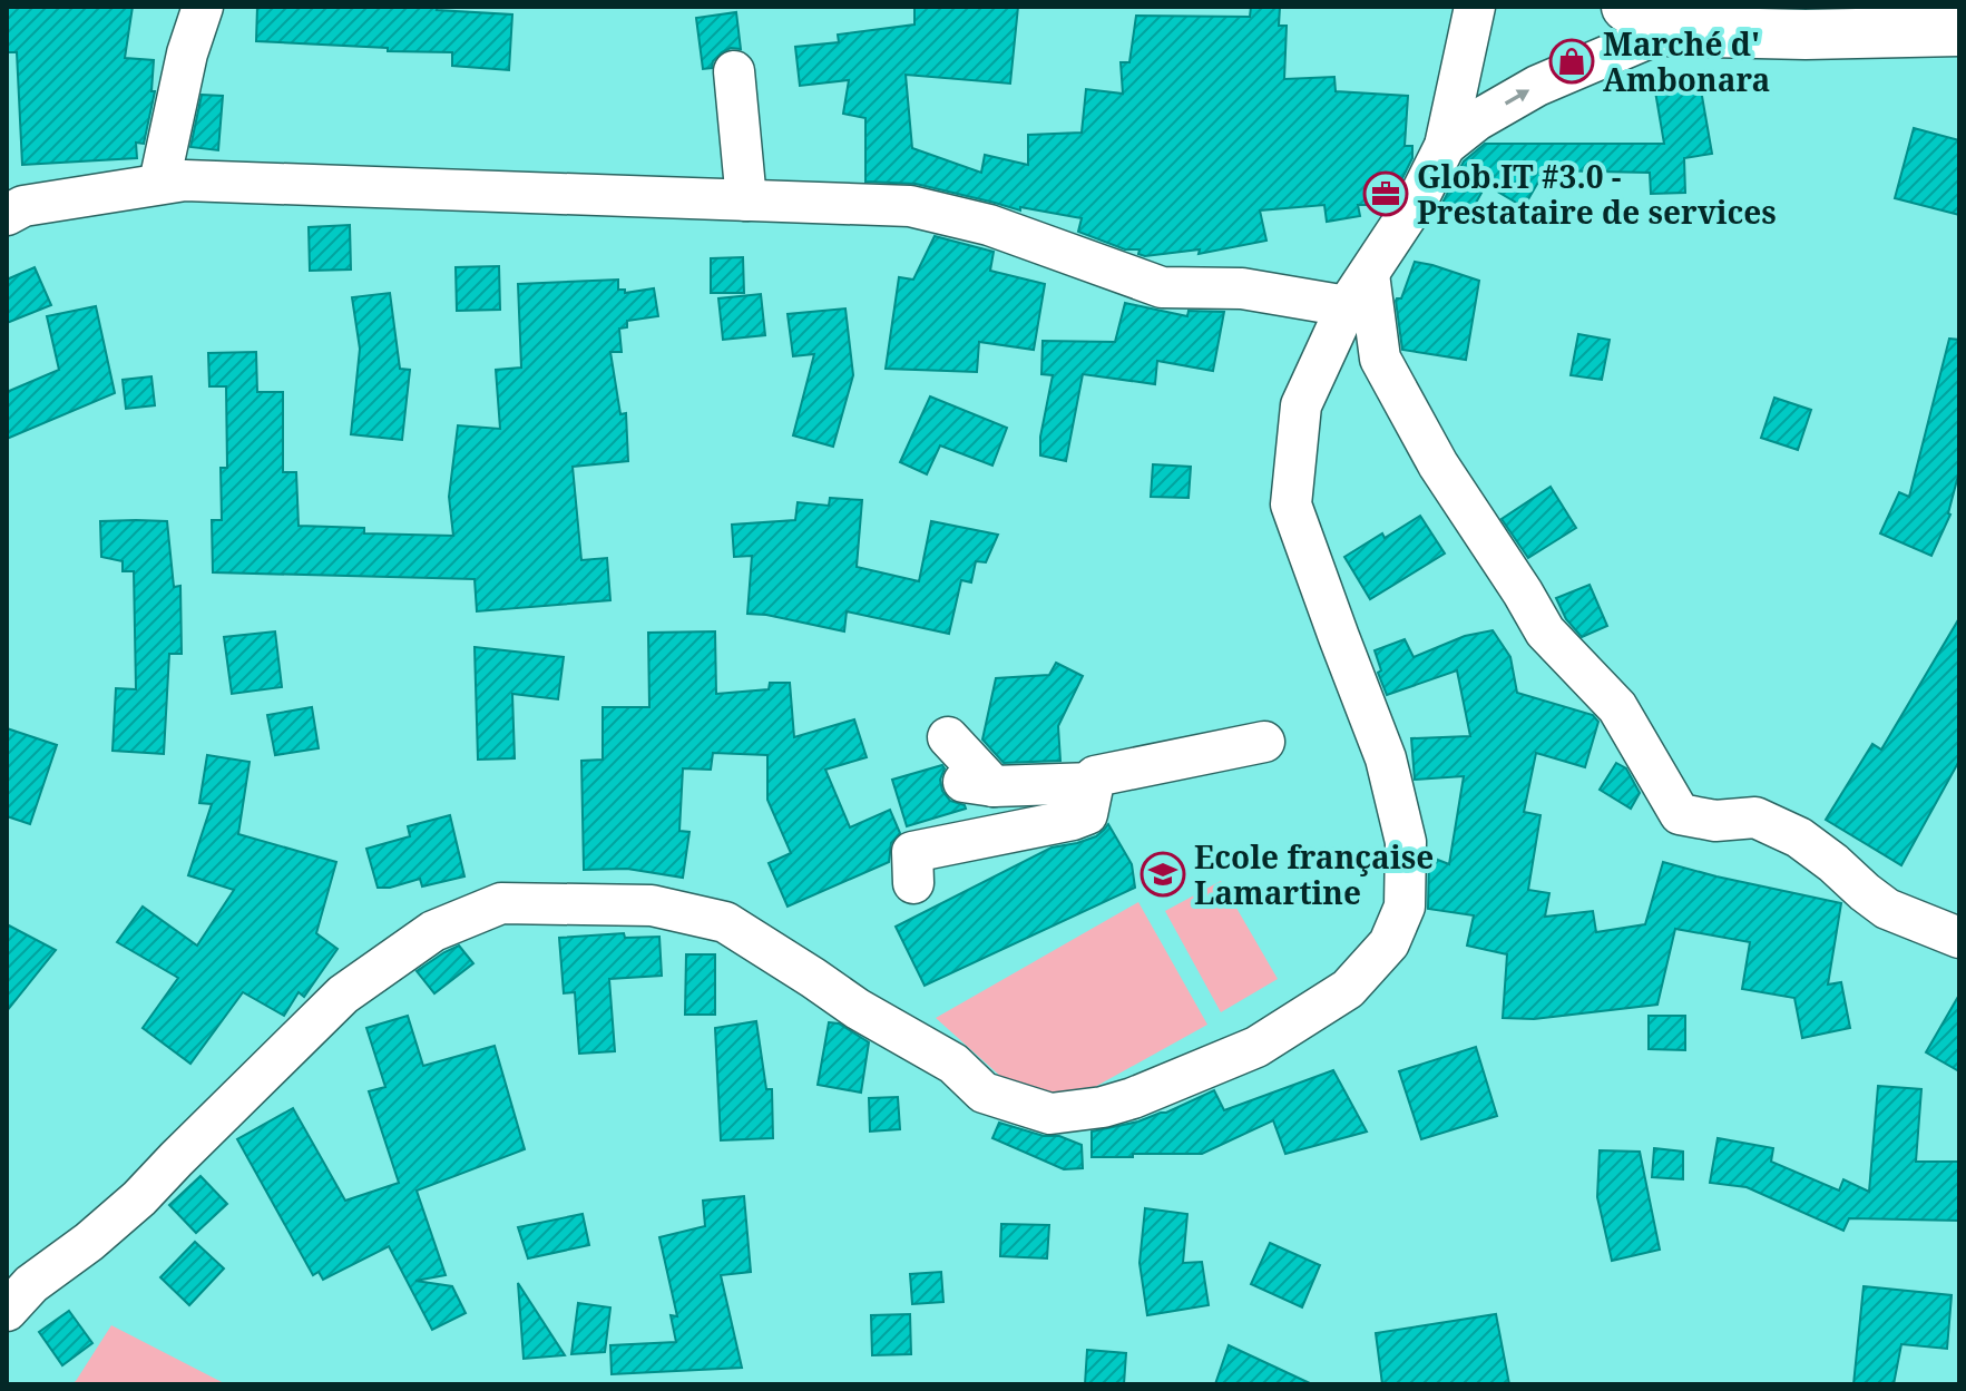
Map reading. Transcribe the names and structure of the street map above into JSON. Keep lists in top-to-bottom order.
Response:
{
  "places": {
    "shop": ["Marché d' Ambonara"],
    "office": ["Glob.IT #3.0 - Prestataire de services"],
    "school or university": ["Ecole française Lamartine"]
  }
}
